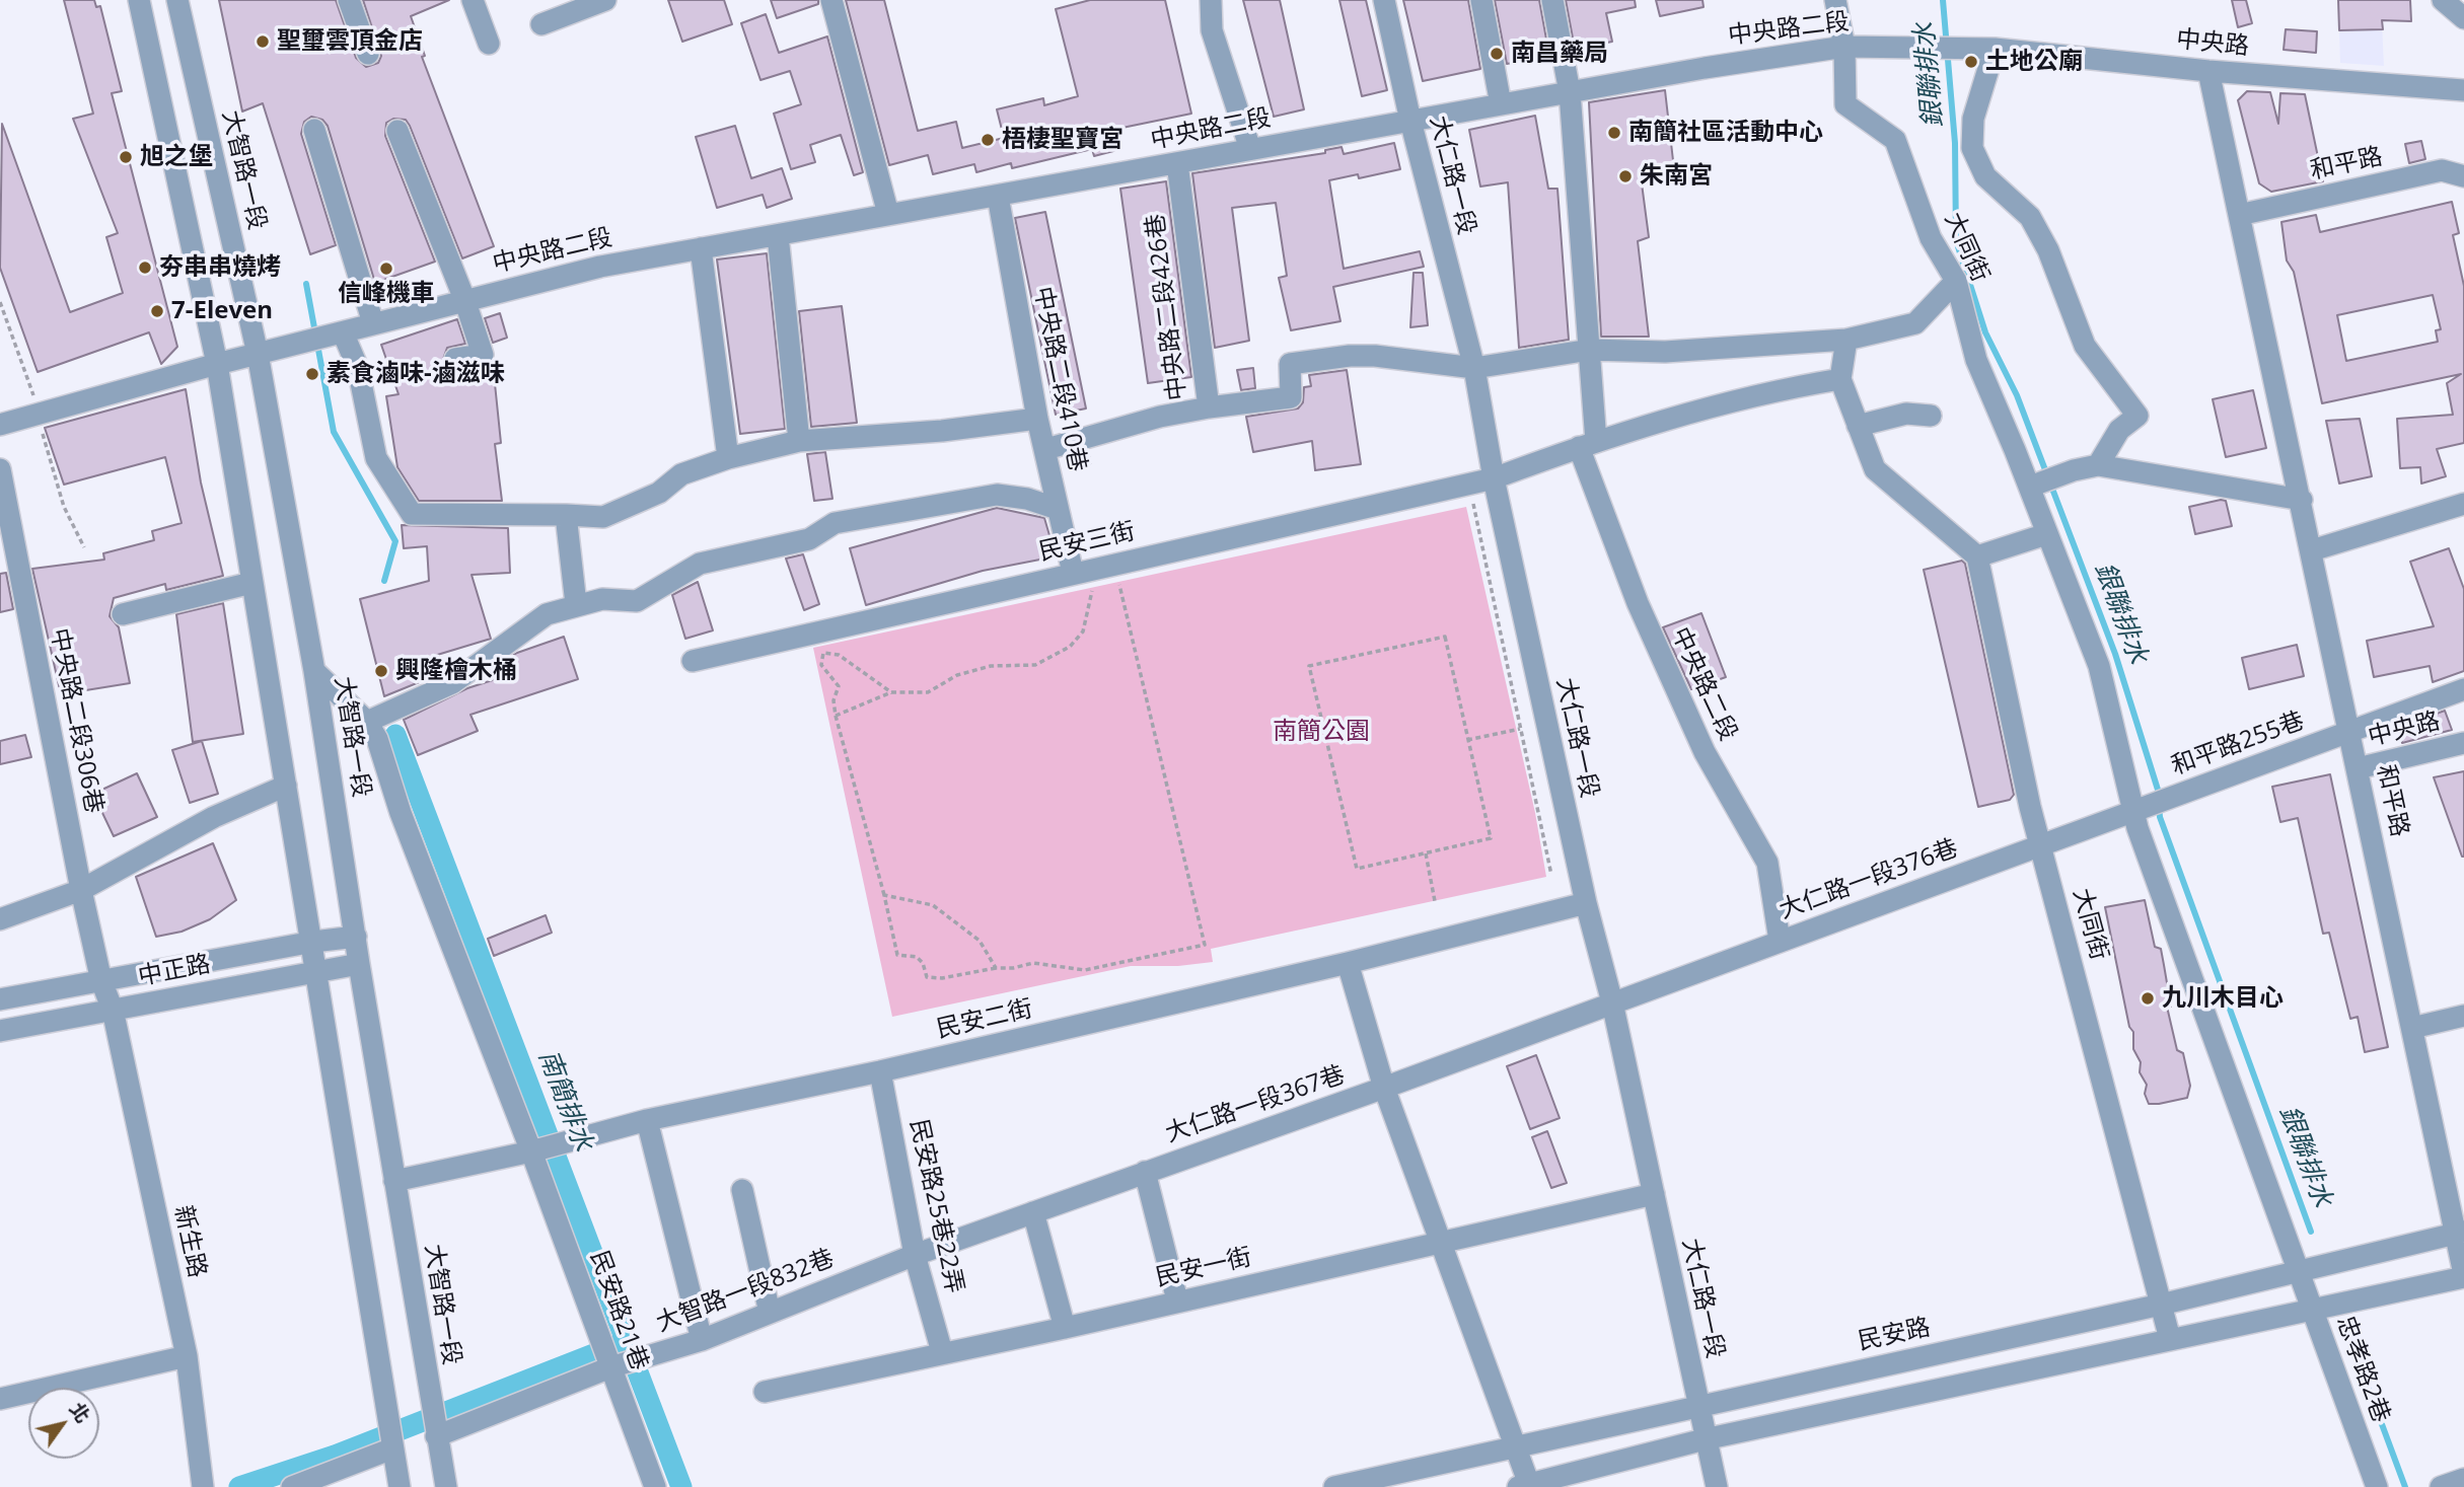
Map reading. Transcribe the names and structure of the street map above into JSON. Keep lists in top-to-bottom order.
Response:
{
  "streets": {
    "street": [
      "中央路二段",
      "中央路",
      "和平路",
      "大智路一段",
      "大仁路一段",
      "大同街",
      "中央路二段426巷",
      "中央路二段410巷",
      "民安三街",
      "中央路二段306巷",
      "和平路255巷",
      "大仁路一段376巷",
      "中正路",
      "民安二街",
      "大仁路一段367巷",
      "民安路25巷22弄",
      "新生路",
      "民安一街",
      "大智路一段832巷",
      "民安路21巷",
      "民安路",
      "忠孝路2巷"
    ]
  },
  "crossings": [
    ["中央路二段", "中央路"],
    ["中央路二段", "大智路一段"],
    ["中央路二段", "大仁路一段"],
    ["中央路二段", "大同街"],
    ["中央路二段", "中央路二段426巷"],
    ["中央路二段", "中央路二段410巷"],
    ["中央路二段", "大仁路一段376巷"],
    ["中央路", "和平路"],
    ["和平路", "和平路255巷"],
    ["和平路", "民安路"],
    ["大智路一段", "中正路"],
    ["大智路一段", "民安二街"],
    ["大智路一段", "大智路一段832巷"],
    ["大仁路一段", "民安三街"],
    ["大仁路一段", "大仁路一段376巷"],
    ["大仁路一段", "民安二街"],
    ["大仁路一段", "大仁路一段367巷"],
    ["大仁路一段", "民安一街"],
    ["大仁路一段", "民安路"],
    ["大同街", "和平路255巷"],
    ["大同街", "大仁路一段376巷"],
    ["大同街", "民安路"],
    ["中央路二段426巷", "中央路二段410巷"],
    ["中央路二段410巷", "民安三街"],
    ["中央路二段306巷", "中正路"],
    ["中央路二段306巷", "新生路"],
    ["和平路255巷", "大仁路一段376巷"],
    ["大仁路一段376巷", "大仁路一段367巷"],
    ["中正路", "新生路"],
    ["民安二街", "民安路25巷22弄"],
    ["民安二街", "民安路21巷"],
    ["大仁路一段367巷", "民安路25巷22弄"],
    ["大仁路一段367巷", "大智路一段832巷"],
    ["民安路25巷22弄", "民安一街"],
    ["民安路25巷22弄", "大智路一段832巷"],
    ["大智路一段832巷", "民安路21巷"],
    ["民安路", "忠孝路2巷"]
  ],
  "water": ["銀聯排水", "南簡排水"],
  "parks": ["南簡公園"],
  "places": [
    "聖璽雲頂金店",
    "南昌藥局",
    "土地公廟",
    "南簡社區活動中心",
    "梧棲聖寶宮",
    "旭之堡",
    "朱南宮",
    "夯串串燒烤",
    "信峰機車",
    "7-Eleven",
    "素食滷味-滷滋味",
    "興隆檜木桶",
    "九川木目心"
  ],
  "north": "top right"
}
